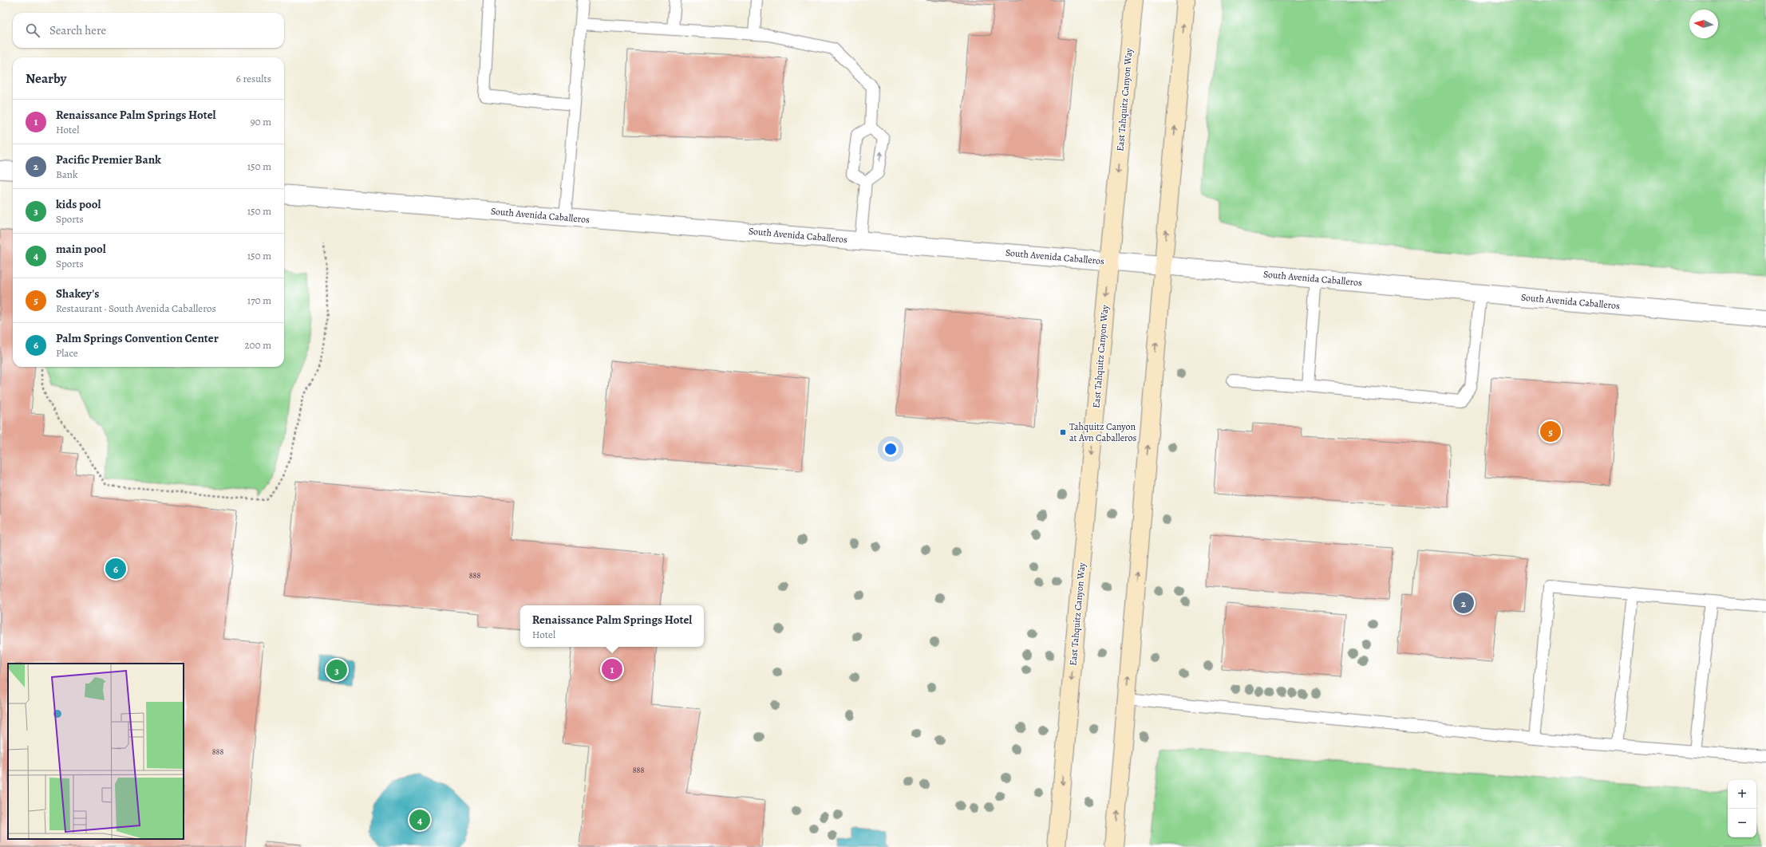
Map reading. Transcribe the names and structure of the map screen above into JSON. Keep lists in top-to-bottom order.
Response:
{
  "streets": {
    "main road": ["East Tahquitz Canyon Way"],
    "street": ["South Avenida Caballeros"]
  },
  "crossings": [
    ["East Tahquitz Canyon Way", "South Avenida Caballeros"]
  ],
  "places": {
    "transit": ["Tahquitz Canyon at Avn Caballeros"]
  },
  "house_numbers": ["888", "888", "888"],
  "north": "left",
  "page": {
    "search": "Search here",
    "heading": ["Nearby", "6 results"],
    "list": [
      {
        "mark": "1",
        "name": "Renaissance Palm Springs Hotel",
        "note": "Hotel",
        "value": "90 m"
      },
      {
        "mark": "2",
        "name": "Pacific Premier Bank",
        "note": "Bank",
        "value": "150 m"
      },
      {
        "mark": "3",
        "name": "kids pool",
        "note": "Sports",
        "value": "150 m"
      },
      {
        "mark": "4",
        "name": "main pool",
        "note": "Sports",
        "value": "150 m"
      },
      {
        "mark": "5",
        "name": "Shakey's",
        "note": "Restaurant · South Avenida Caballeros",
        "value": "170 m"
      },
      {
        "mark": "6",
        "name": "Palm Springs Convention Center",
        "note": "Place",
        "value": "200 m"
      }
    ],
    "pins": [
      "5",
      "6",
      "2",
      "1",
      "3",
      "4"
    ],
    "popup": ["Renaissance Palm Springs Hotel", "Hotel"],
    "map_buttons": ["+", "−"]
  }
}
